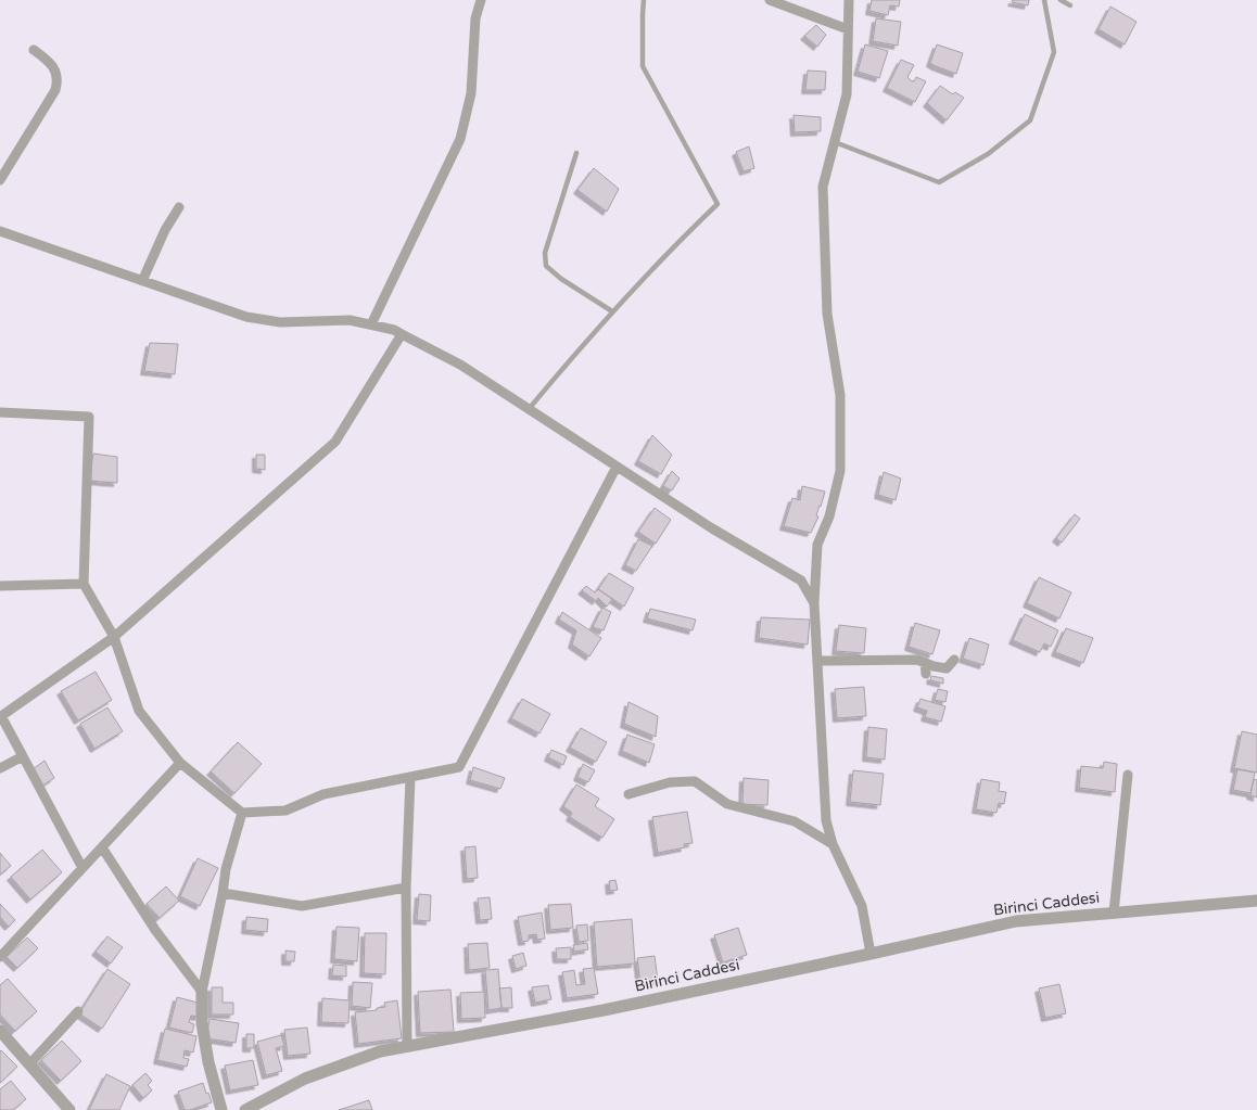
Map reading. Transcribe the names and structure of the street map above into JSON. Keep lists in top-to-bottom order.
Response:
{
  "streets": {
    "street": ["Birinci Caddesi"]
  }
}
